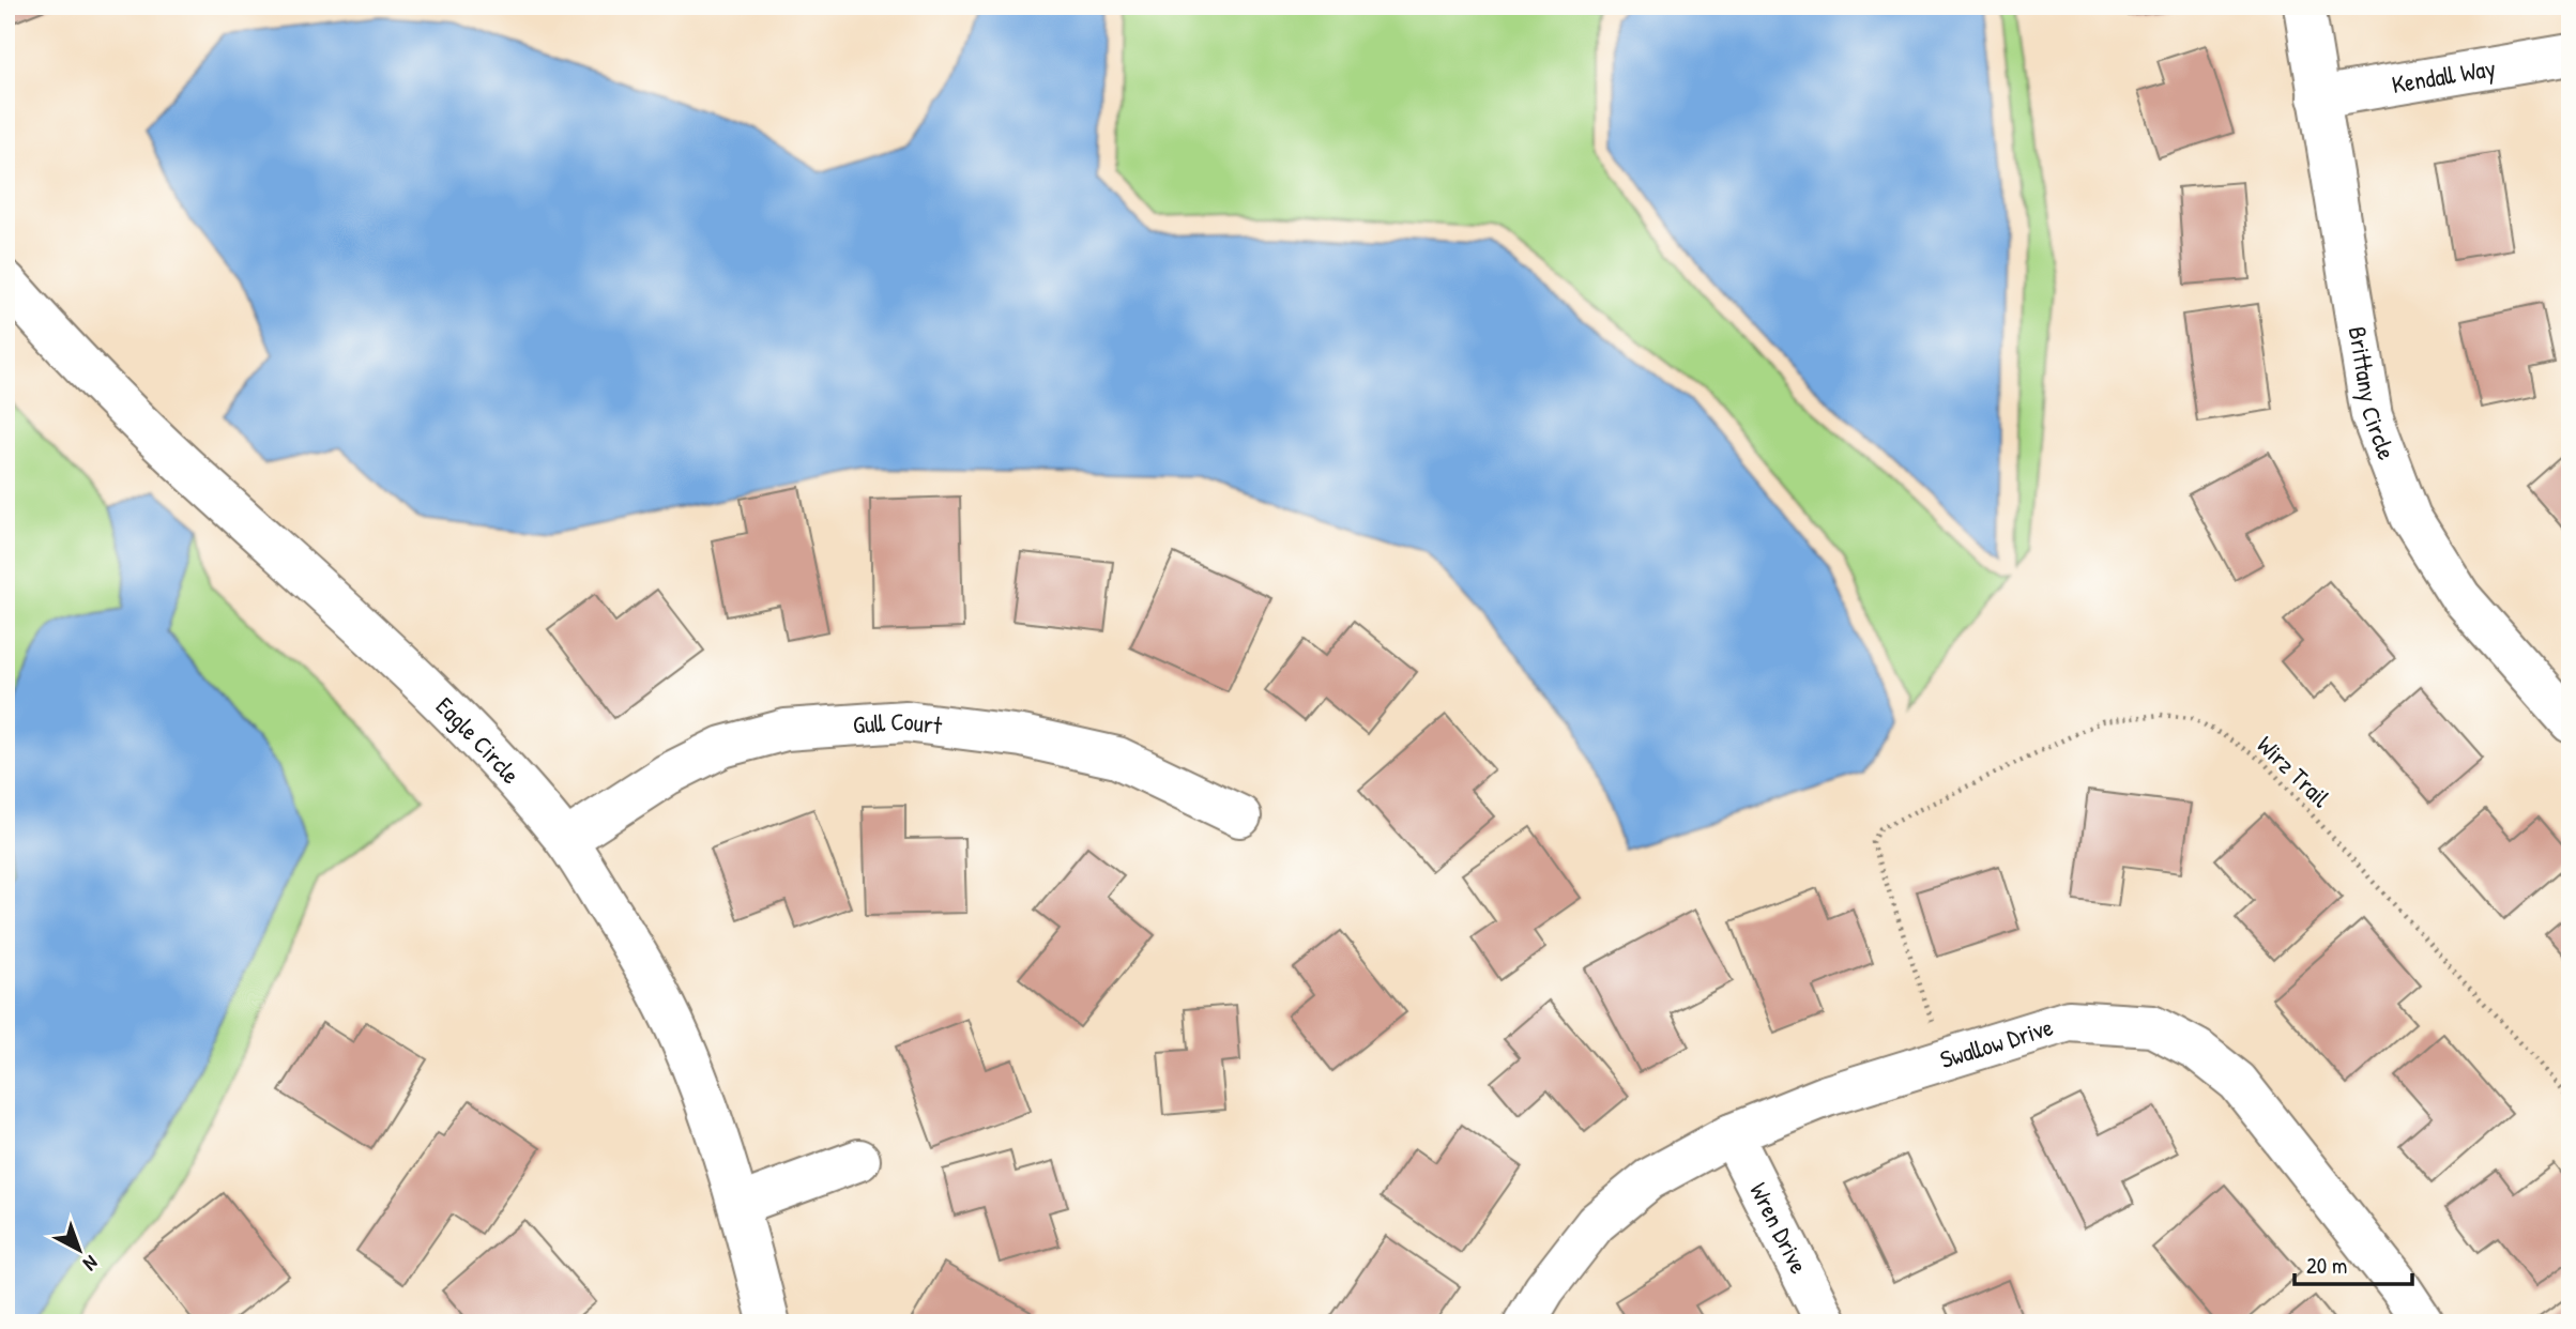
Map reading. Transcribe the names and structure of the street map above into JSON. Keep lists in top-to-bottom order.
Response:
{
  "streets": {
    "street": [
      "Kendall Way",
      "Brittany Circle",
      "Gull Court",
      "Eagle Circle",
      "Swallow Drive",
      "Wren Drive"
    ],
    "path": ["Wirz Trail"]
  },
  "crossings": [
    ["Kendall Way", "Brittany Circle"],
    ["Gull Court", "Eagle Circle"],
    ["Swallow Drive", "Wren Drive"]
  ],
  "scale_bar": "20 m",
  "north": "bottom right"
}
